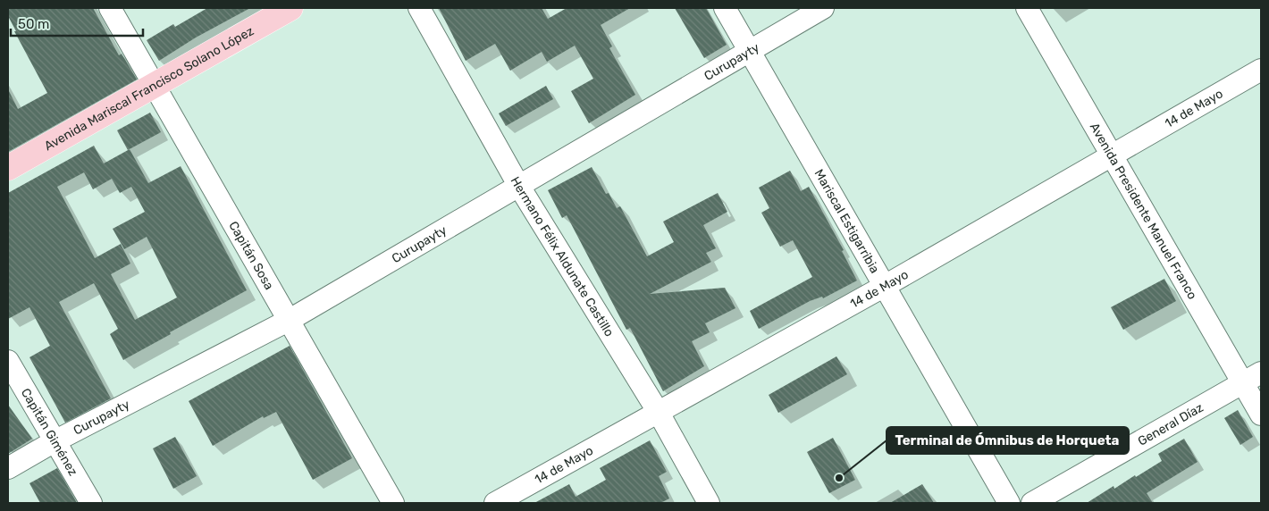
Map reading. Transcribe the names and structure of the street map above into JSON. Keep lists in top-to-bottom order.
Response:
{
  "streets": {
    "main road": ["Avenida Mariscal Francisco Solano López"],
    "street": [
      "Curupayty",
      "14 de Mayo",
      "Avenida Presidente Manuel Franco",
      "Mariscal Estigarribia",
      "Capitán Sosa",
      "Hermano Félix Aldunate Castillo",
      "General Díaz",
      "Capitán Giménez"
    ]
  },
  "crossings": [
    ["Curupayty", "Mariscal Estigarribia"],
    ["Curupayty", "Capitán Sosa"],
    ["Curupayty", "Hermano Félix Aldunate Castillo"],
    ["Curupayty", "Capitán Giménez"],
    ["Avenida Mariscal Francisco Solano López", "Capitán Sosa"],
    ["14 de Mayo", "Avenida Presidente Manuel Franco"],
    ["14 de Mayo", "Mariscal Estigarribia"],
    ["14 de Mayo", "Hermano Félix Aldunate Castillo"],
    ["Avenida Presidente Manuel Franco", "General Díaz"]
  ],
  "places": ["Terminal de Ómnibus de Horqueta"],
  "scale_bar": "50 m"
}
